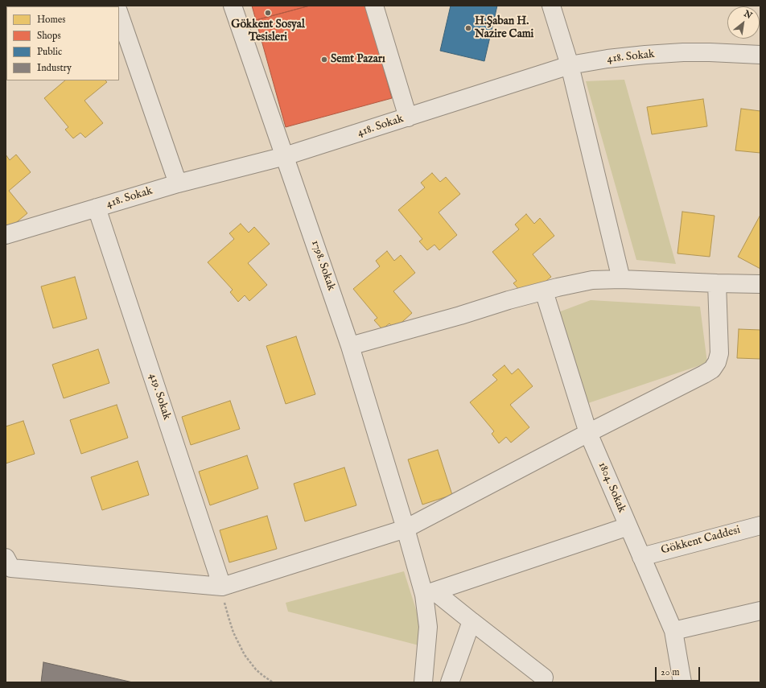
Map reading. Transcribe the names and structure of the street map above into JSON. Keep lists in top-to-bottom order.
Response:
{
  "streets": {
    "street": [
      "418. Sokak",
      "1798. Sokak",
      "419. Sokak",
      "1804. Sokak",
      "Gökkent Caddesi"
    ]
  },
  "crossings": [
    ["418. Sokak", "1798. Sokak"],
    ["418. Sokak", "419. Sokak"],
    ["1804. Sokak", "Gökkent Caddesi"]
  ],
  "places": ["Gökkent Sosyal Tesisleri", "H.Şaban H. Nazire Cami", "Semt Pazarı"],
  "legend": [
    "Homes",
    "Shops",
    "Public",
    "Industry"
  ],
  "scale_bar": "20 m",
  "north": "top right"
}
